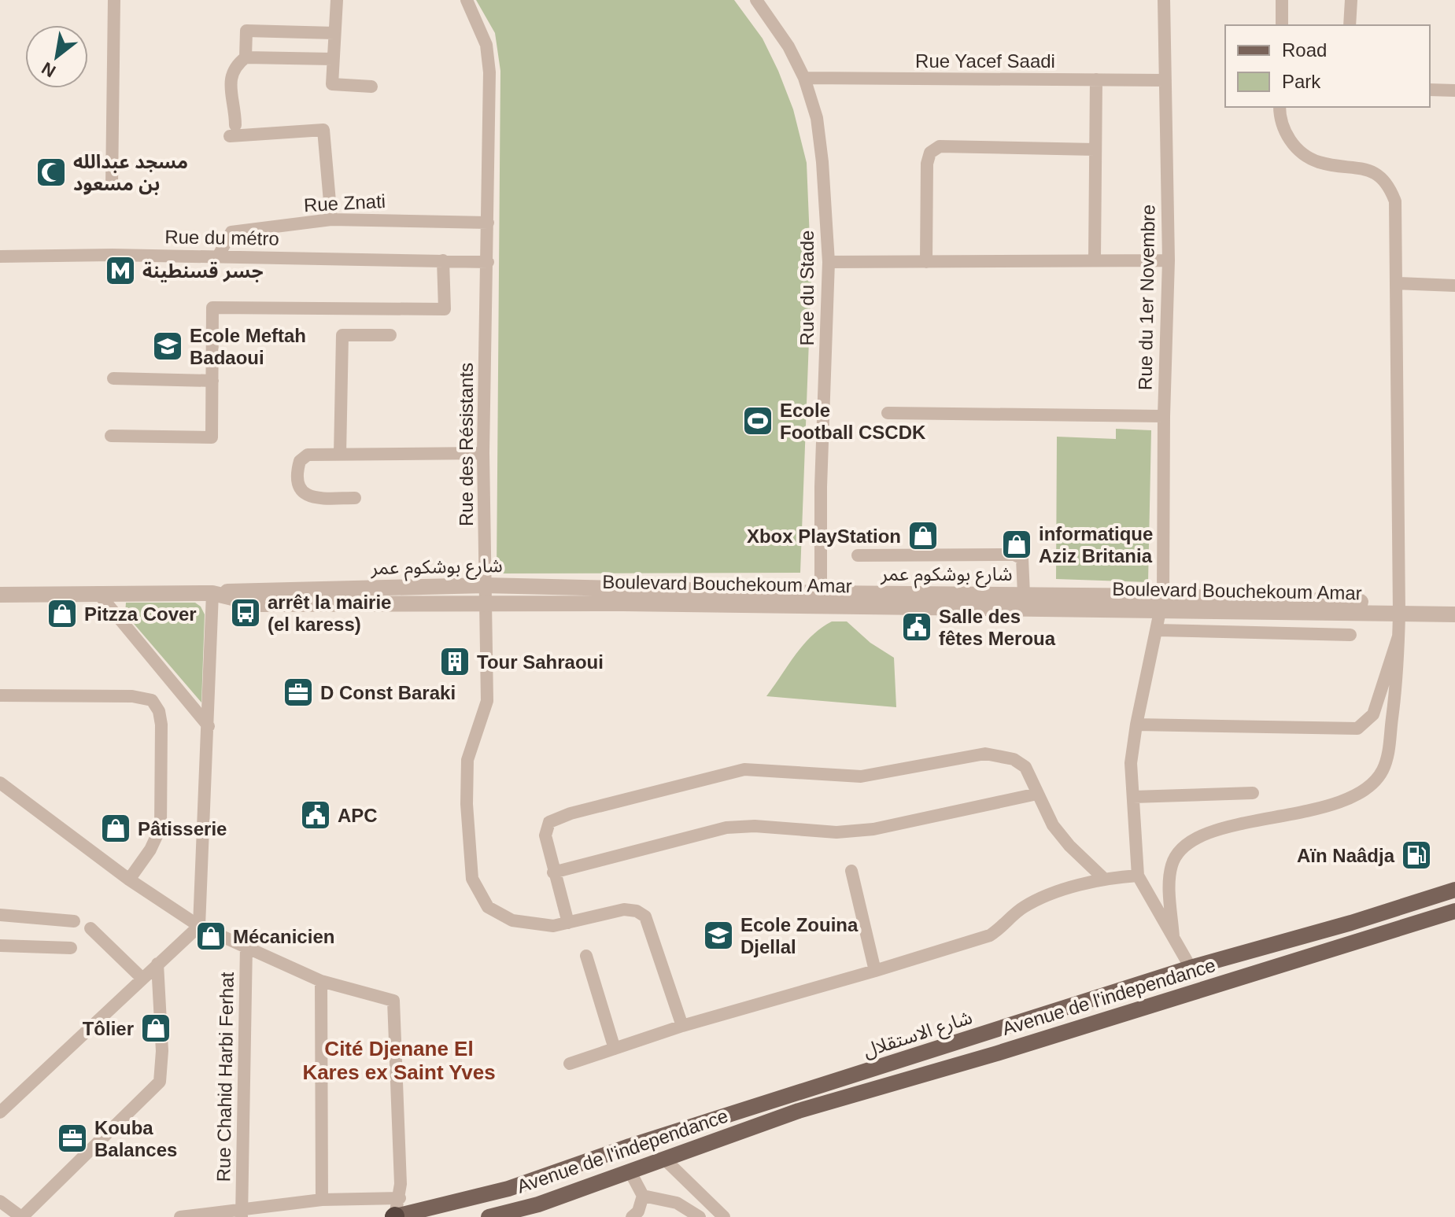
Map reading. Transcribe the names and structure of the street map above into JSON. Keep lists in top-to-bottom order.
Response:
{
  "streets": {
    "main road": ["Avenue de l'independance", "شارع الاستقلال"],
    "street": [
      "Rue Yacef Saadi",
      "Rue Znati",
      "Rue du métro",
      "Rue du Stade",
      "Rue du 1er Novembre",
      "Rue des Résistants",
      "شارع بوشكوم عمر",
      "Boulevard Bouchekoum Amar",
      "Rue Chahid Harbi Ferhat"
    ]
  },
  "crossings": [
    ["Rue Yacef Saadi", "Rue du Stade"],
    ["Rue Yacef Saadi", "Rue du 1er Novembre"],
    ["Rue Znati", "Rue du métro"],
    ["Rue Znati", "Rue des Résistants"],
    ["Rue du métro", "Rue des Résistants"],
    ["Rue du Stade", "شارع بوشكوم عمر"],
    ["Rue du Stade", "Boulevard Bouchekoum Amar"],
    ["Rue du 1er Novembre", "شارع بوشكوم عمر"],
    ["Rue du 1er Novembre", "Boulevard Bouchekoum Amar"],
    ["Rue des Résistants", "شارع بوشكوم عمر"],
    ["Rue des Résistants", "Boulevard Bouchekoum Amar"],
    ["شارع بوشكوم عمر", "Boulevard Bouchekoum Amar"]
  ],
  "districts": ["Cité Djenane El Kares ex Saint Yves"],
  "places": {
    "mosque": ["مسجد عبدالله بن مسعود"],
    "metro station": ["جسر قسنطينة"],
    "school or university": ["Ecole Meftah Badaoui", "Ecole Zouina Djellal"],
    "sports": ["Ecole Football CSCDK"],
    "shop": [
      "Xbox PlayStation",
      "informatique Aziz Britania",
      "Pitzza Cover",
      "Pâtisserie",
      "Mécanicien",
      "Tôlier"
    ],
    "bus stop": ["arrêt la mairie (el karess)"],
    "public building": ["Salle des fêtes Meroua", "APC"],
    "building": ["Tour Sahraoui"],
    "office": ["D Const Baraki", "Kouba Balances"],
    "fuel station": ["Aïn Naâdja"]
  },
  "legend": ["Road", "Park"],
  "north": "bottom left"
}
